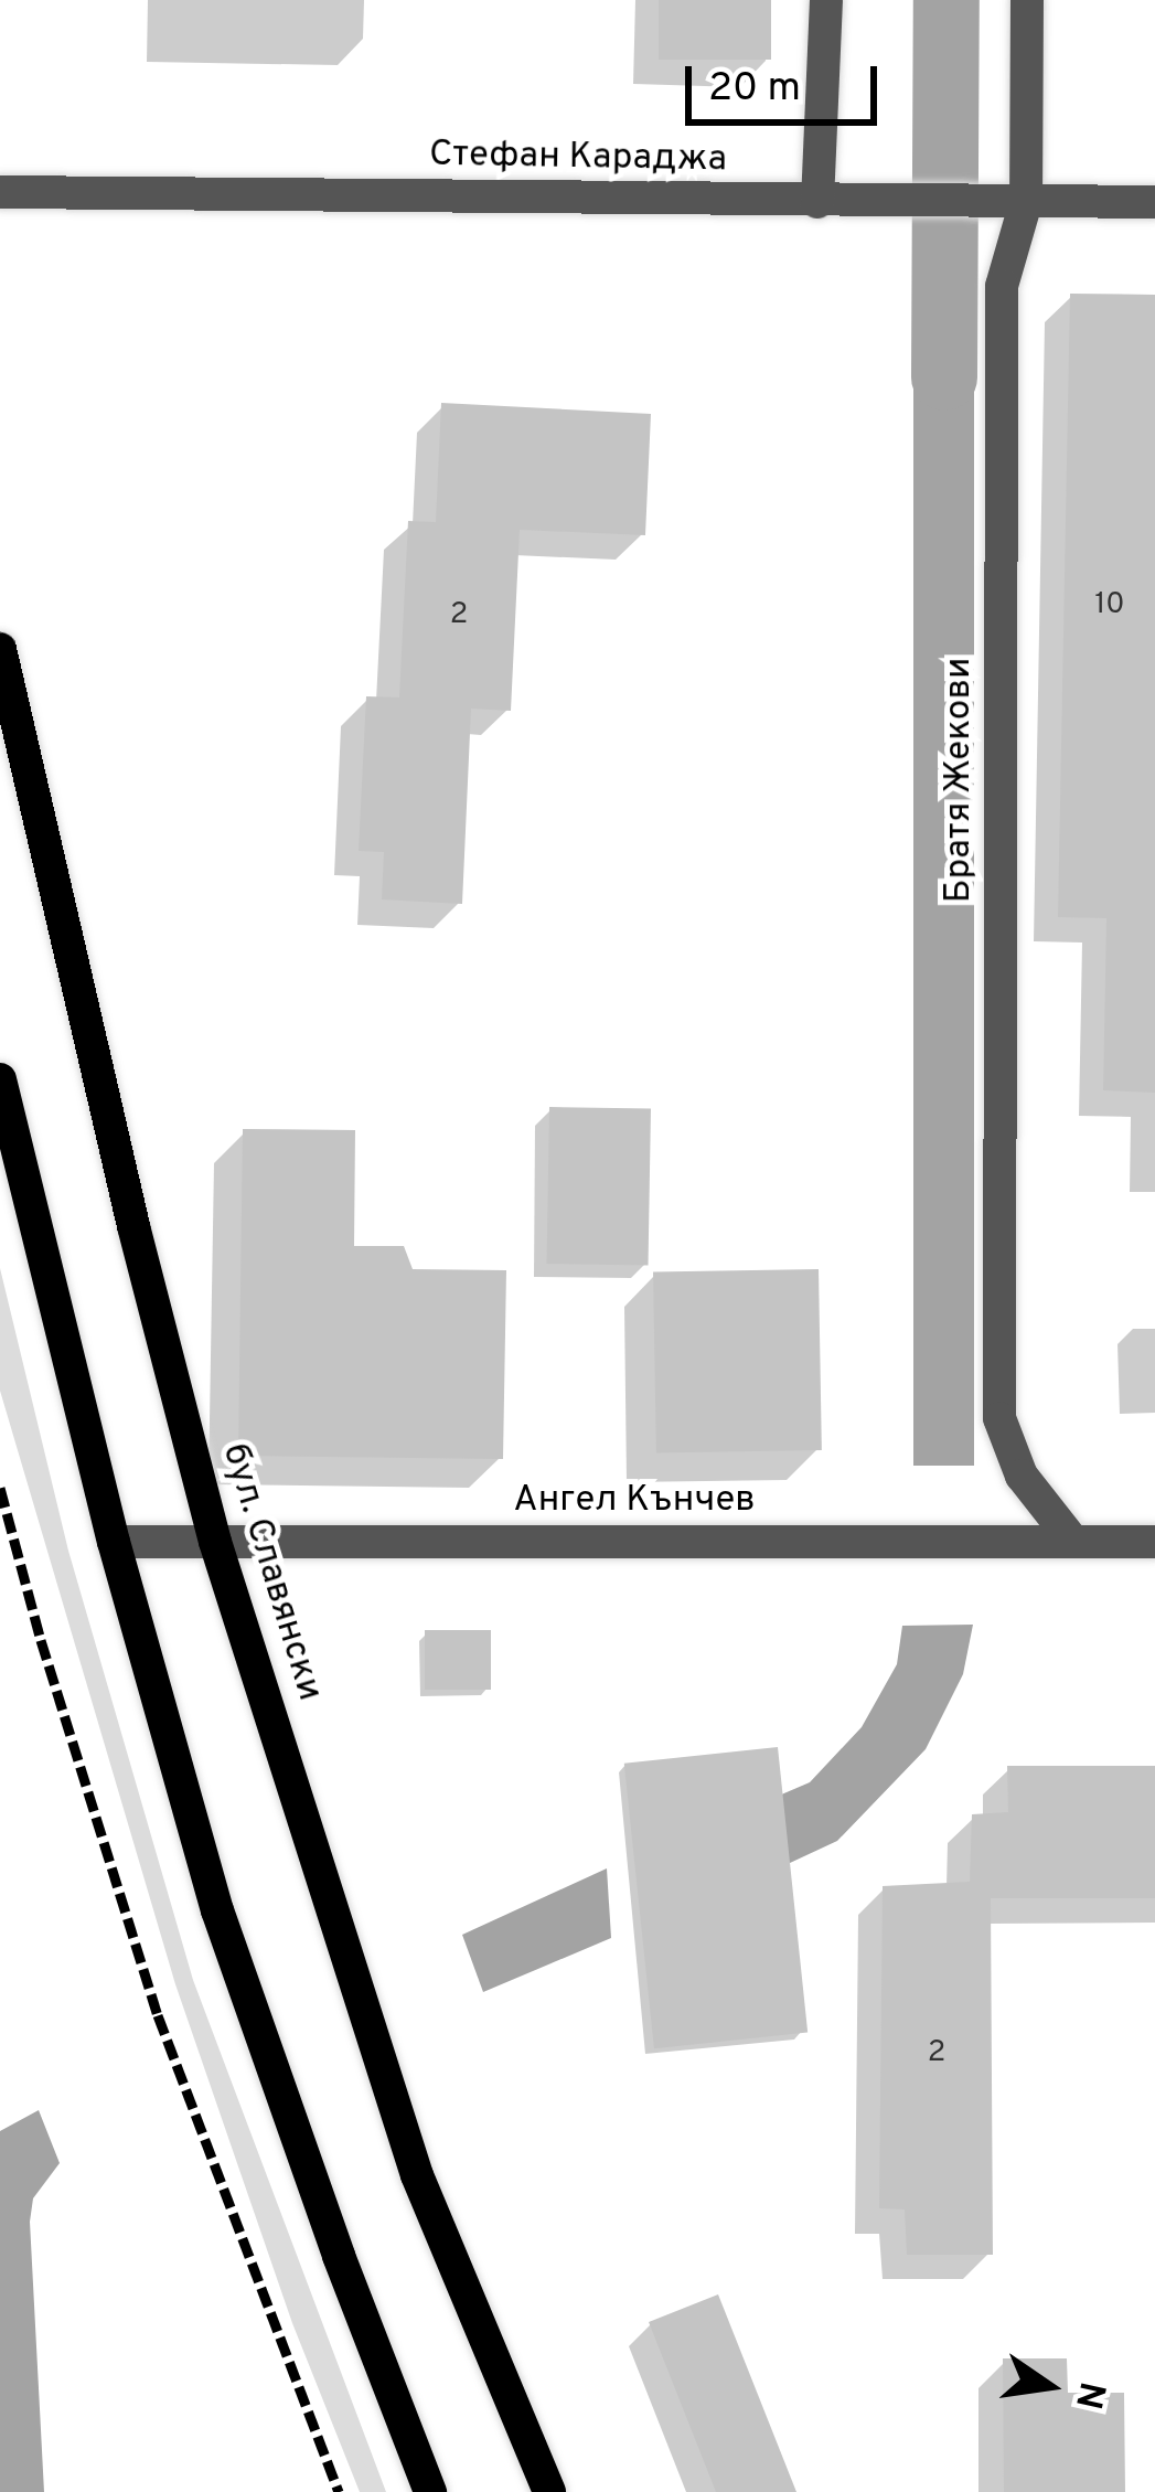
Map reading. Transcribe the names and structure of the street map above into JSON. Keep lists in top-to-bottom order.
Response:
{
  "streets": {
    "main road": ["бул. Славянски"],
    "street": ["Стефан Караджа", "Братя Жекови", "Ангел Кънчев"]
  },
  "crossings": [
    ["Стефан Караджа", "Братя Жекови"],
    ["Братя Жекови", "Ангел Кънчев"],
    ["Ангел Кънчев", "бул. Славянски"]
  ],
  "house_numbers": ["10", "2", "2"],
  "scale_bar": "20 m",
  "north": "right"
}
